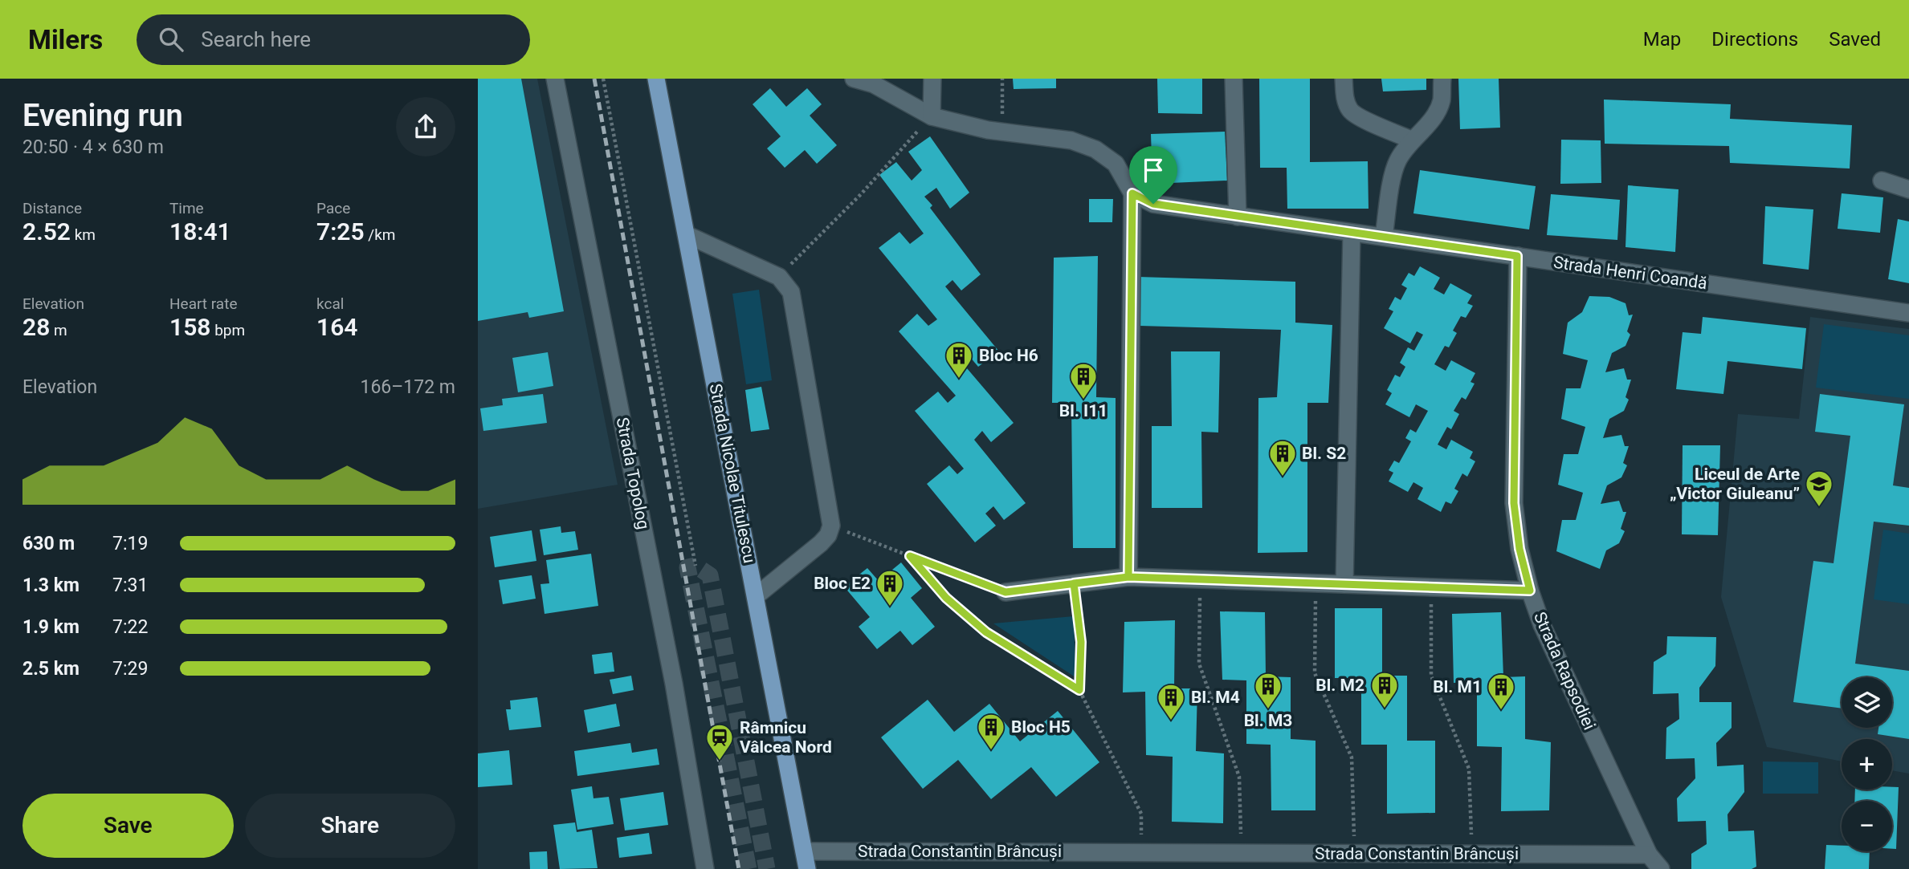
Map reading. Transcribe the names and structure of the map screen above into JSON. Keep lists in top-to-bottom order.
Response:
{
  "streets": {
    "main road": ["Strada Nicolae Titulescu"],
    "street": [
      "Strada Henri Coandă",
      "Strada Topolog",
      "Strada Rapsodiei",
      "Strada Constantin Brâncuși"
    ]
  },
  "crossings": [
    ["Strada Henri Coandă", "Strada Rapsodiei"],
    ["Strada Nicolae Titulescu", "Strada Constantin Brâncuși"],
    ["Strada Rapsodiei", "Strada Constantin Brâncuși"]
  ],
  "places": {
    "building": [
      "Bloc H6",
      "Bl. I11",
      "Bl. S2",
      "Bloc E2",
      "Bl. M2",
      "Bl. M3",
      "Bl. M1",
      "Bl. M4",
      "Bloc H5"
    ],
    "school or university": ["Liceul de Arte „Victor Giuleanu”"],
    "station": ["Râmnicu Vâlcea Nord"]
  },
  "page": {
    "header": "Milers",
    "search": "Search here",
    "nav": ["Map", "Directions", "Saved"],
    "heading": ["Evening run", "20:50 · 4 × 630 m"],
    "stats": [
      ["Distance", "2.52 km"],
      ["Time", "18:41"],
      ["Pace", "7:25 /km"],
      ["Elevation", "28 m"],
      ["Heart rate", "158 bpm"],
      ["kcal", "164"]
    ],
    "chart": ["Elevation", "166–172 m"],
    "list": [
      {
        "name": "630 m",
        "note": "7:19"
      },
      {
        "name": "1.3 km",
        "note": "7:31"
      },
      {
        "name": "1.9 km",
        "note": "7:22"
      },
      {
        "name": "2.5 km",
        "note": "7:29"
      }
    ],
    "map_buttons": ["+", "−"],
    "buttons": ["Save", "Share"]
  }
}
